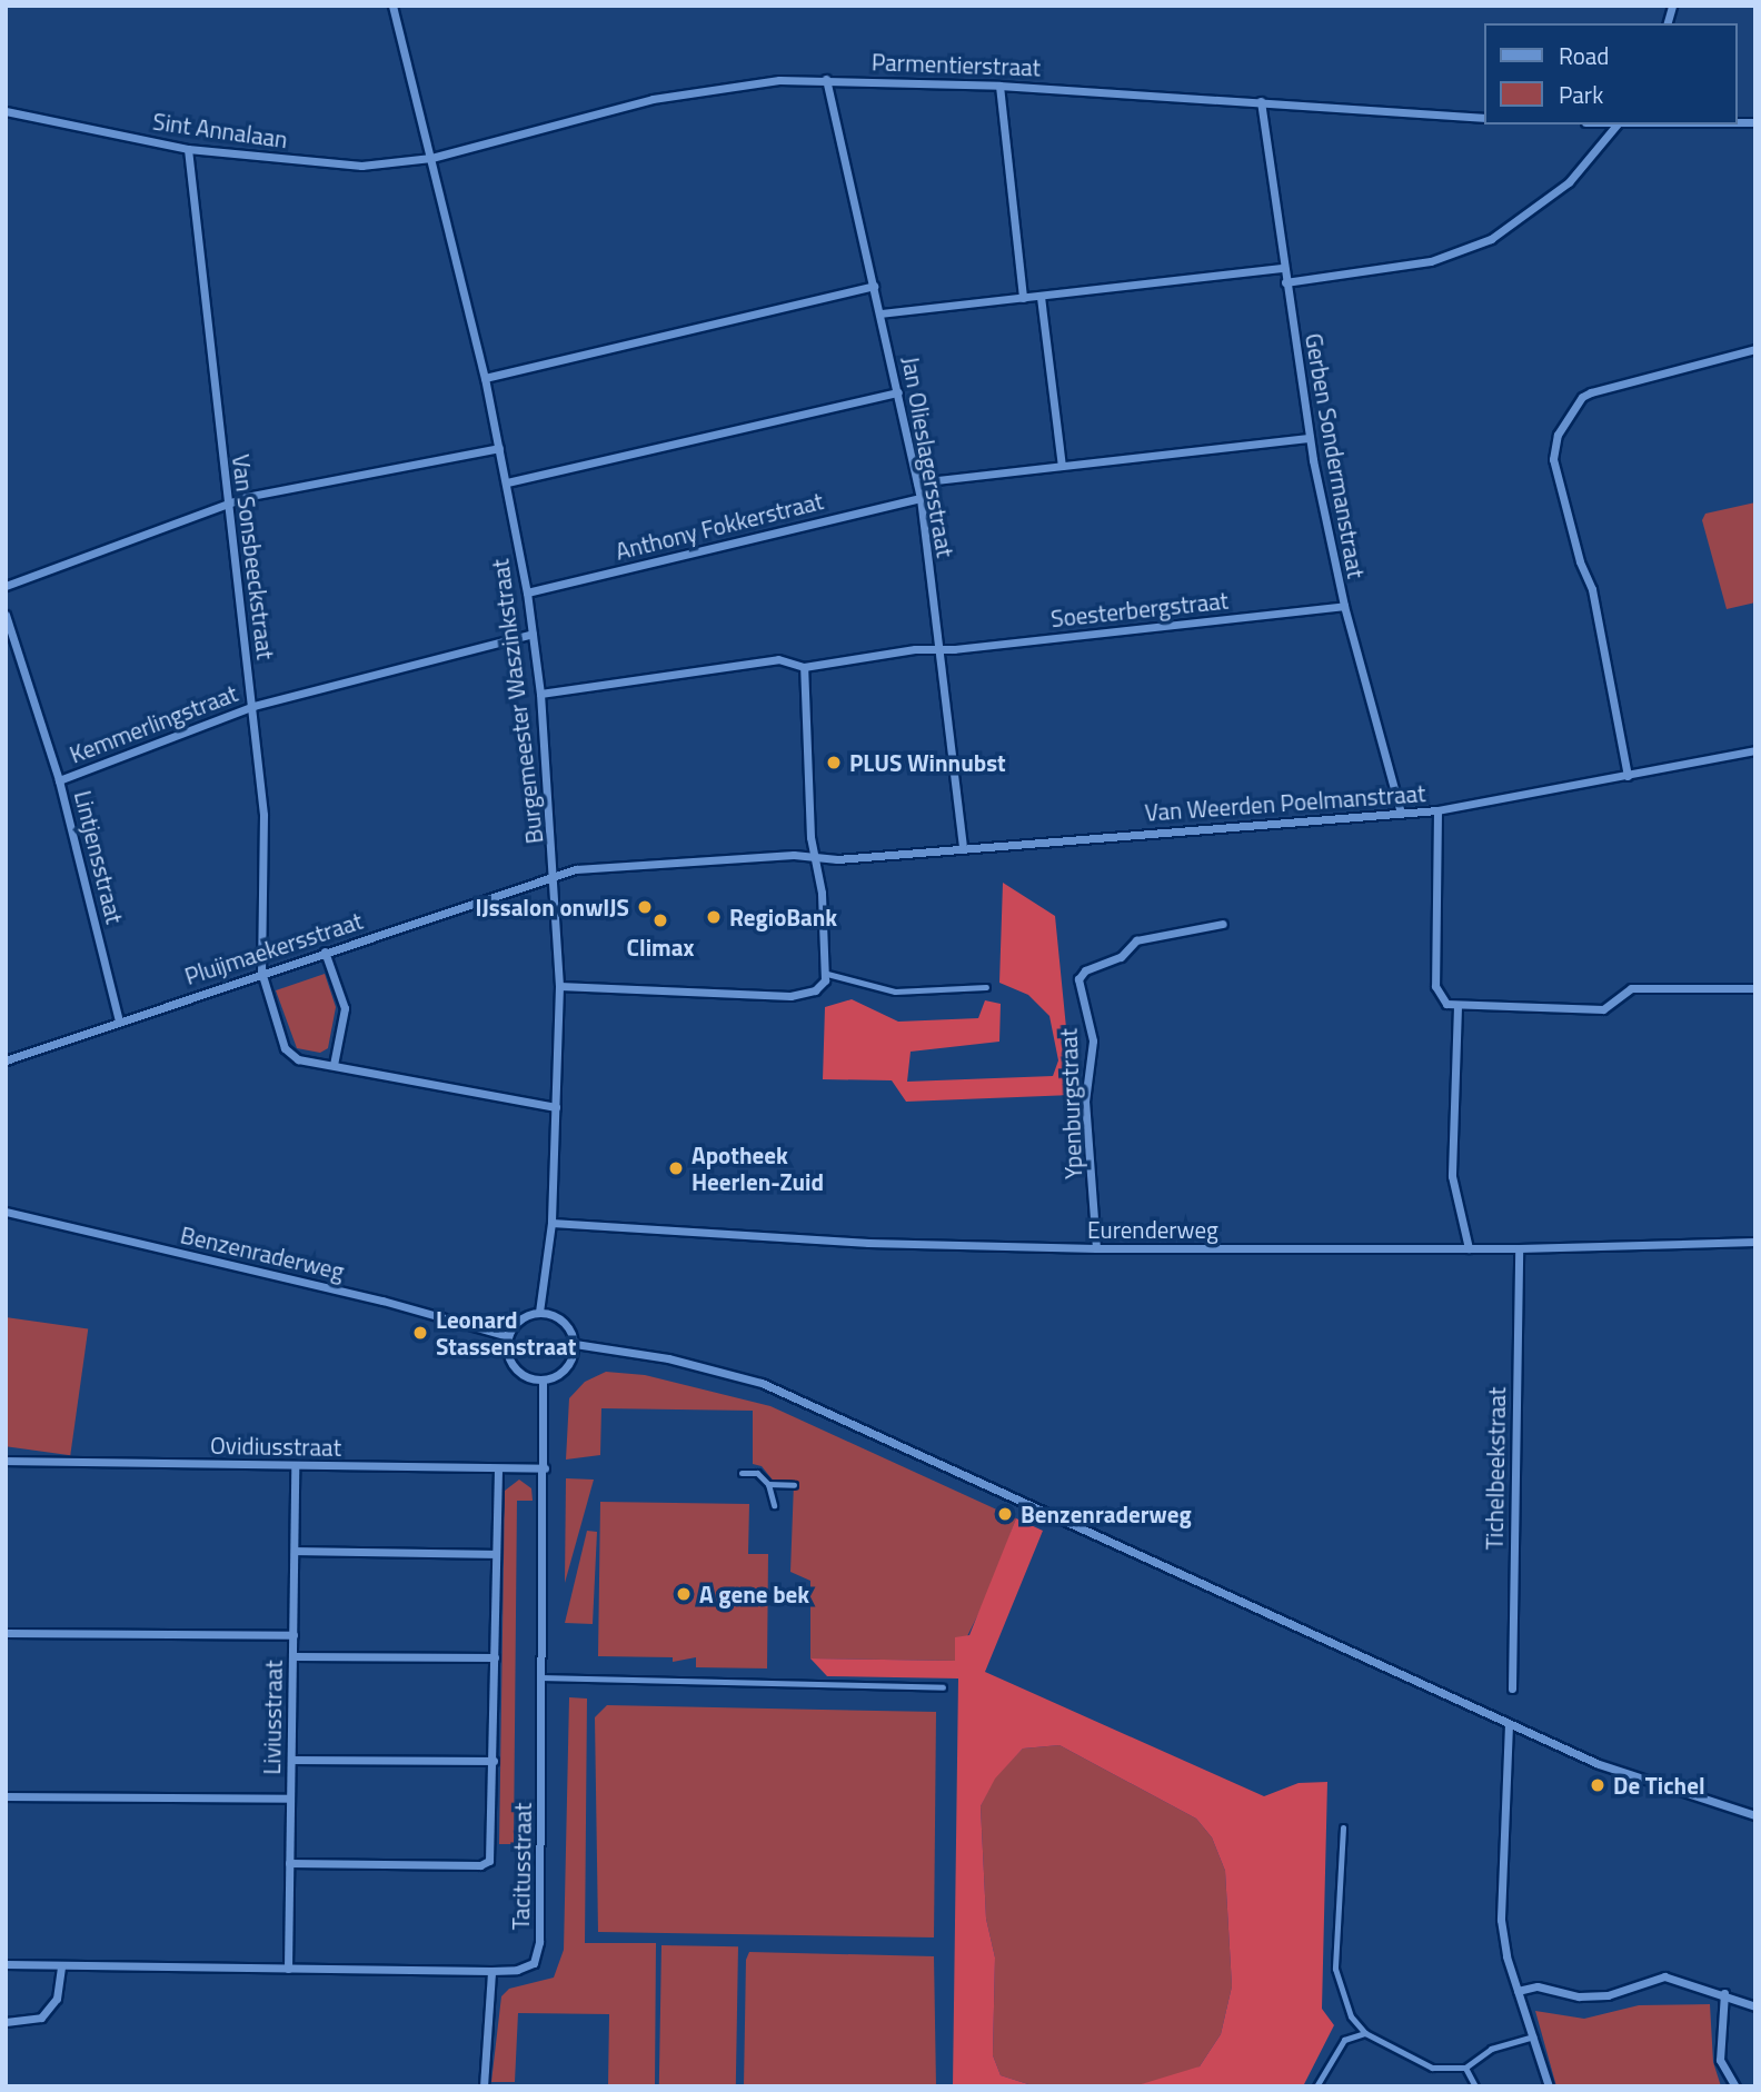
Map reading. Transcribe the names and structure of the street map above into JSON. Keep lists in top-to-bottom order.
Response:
{
  "streets": {
    "street": [
      "Parmentierstraat",
      "Sint Annalaan",
      "Gerben Sondermanstraat",
      "Jan Olieslagersstraat",
      "Anthony Fokkerstraat",
      "Van Sonsbeeckstraat",
      "Soesterbergstraat",
      "Burgemeester Waszinkstraat",
      "Kemmerlingstraat",
      "Van Weerden Poelmanstraat",
      "Lintjensstraat",
      "Pluijmaekersstraat",
      "Ypenburgstraat",
      "Eurenderweg",
      "Benzenraderweg",
      "Ovidiusstraat",
      "Tichelbeekstraat",
      "Liviusstraat",
      "Tacitusstraat"
    ]
  },
  "crossings": [
    ["Parmentierstraat", "Sint Annalaan"],
    ["Parmentierstraat", "Gerben Sondermanstraat"],
    ["Parmentierstraat", "Jan Olieslagersstraat"],
    ["Parmentierstraat", "Burgemeester Waszinkstraat"],
    ["Sint Annalaan", "Van Sonsbeeckstraat"],
    ["Sint Annalaan", "Burgemeester Waszinkstraat"],
    ["Gerben Sondermanstraat", "Soesterbergstraat"],
    ["Gerben Sondermanstraat", "Van Weerden Poelmanstraat"],
    ["Jan Olieslagersstraat", "Anthony Fokkerstraat"],
    ["Jan Olieslagersstraat", "Soesterbergstraat"],
    ["Jan Olieslagersstraat", "Van Weerden Poelmanstraat"],
    ["Anthony Fokkerstraat", "Burgemeester Waszinkstraat"],
    ["Van Sonsbeeckstraat", "Kemmerlingstraat"],
    ["Van Sonsbeeckstraat", "Pluijmaekersstraat"],
    ["Soesterbergstraat", "Burgemeester Waszinkstraat"],
    ["Burgemeester Waszinkstraat", "Kemmerlingstraat"],
    ["Burgemeester Waszinkstraat", "Van Weerden Poelmanstraat"],
    ["Burgemeester Waszinkstraat", "Pluijmaekersstraat"],
    ["Burgemeester Waszinkstraat", "Eurenderweg"],
    ["Burgemeester Waszinkstraat", "Benzenraderweg"],
    ["Burgemeester Waszinkstraat", "Tacitusstraat"],
    ["Kemmerlingstraat", "Lintjensstraat"],
    ["Van Weerden Poelmanstraat", "Pluijmaekersstraat"],
    ["Lintjensstraat", "Pluijmaekersstraat"],
    ["Ypenburgstraat", "Eurenderweg"],
    ["Eurenderweg", "Tichelbeekstraat"],
    ["Benzenraderweg", "Tacitusstraat"],
    ["Ovidiusstraat", "Liviusstraat"],
    ["Ovidiusstraat", "Tacitusstraat"],
    ["Liviusstraat", "Tacitusstraat"]
  ],
  "places": [
    "PLUS Winnubst",
    "IJssalon onwIJS",
    "RegioBank",
    "Climax",
    "Apotheek Heerlen-Zuid",
    "Leonard Stassenstraat",
    "Benzenraderweg",
    "A gene bek",
    "De Tichel"
  ],
  "legend": ["Road", "Park"]
}
